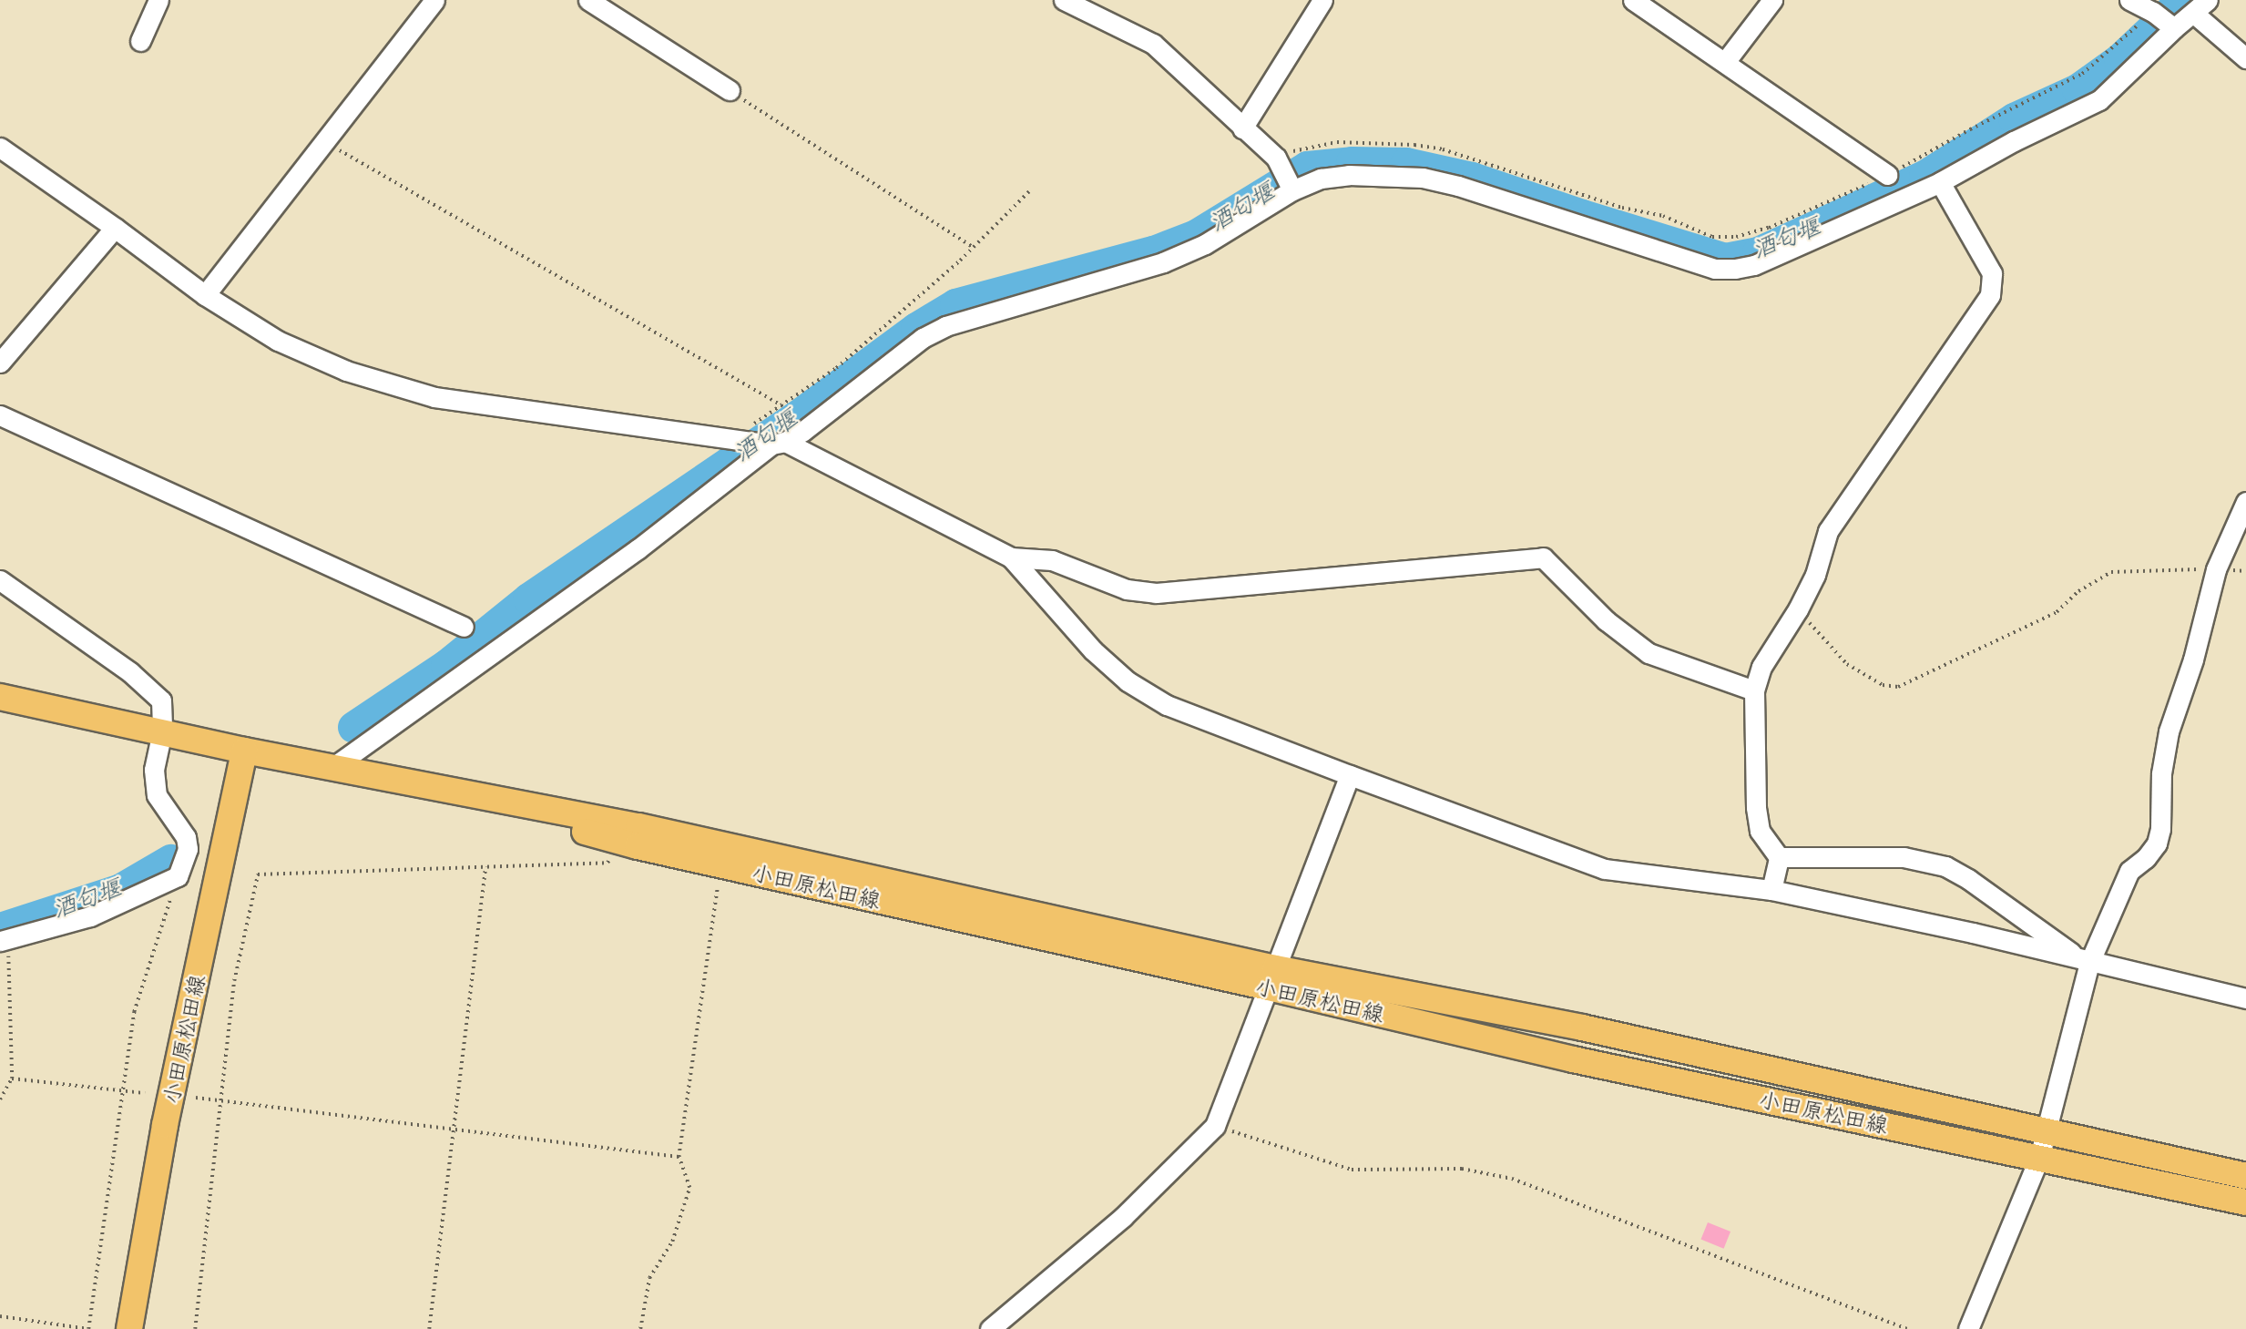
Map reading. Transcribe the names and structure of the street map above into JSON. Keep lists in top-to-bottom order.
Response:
{
  "streets": {
    "main road": ["小田原松田線"]
  },
  "water": ["酒匂堰"]
}
